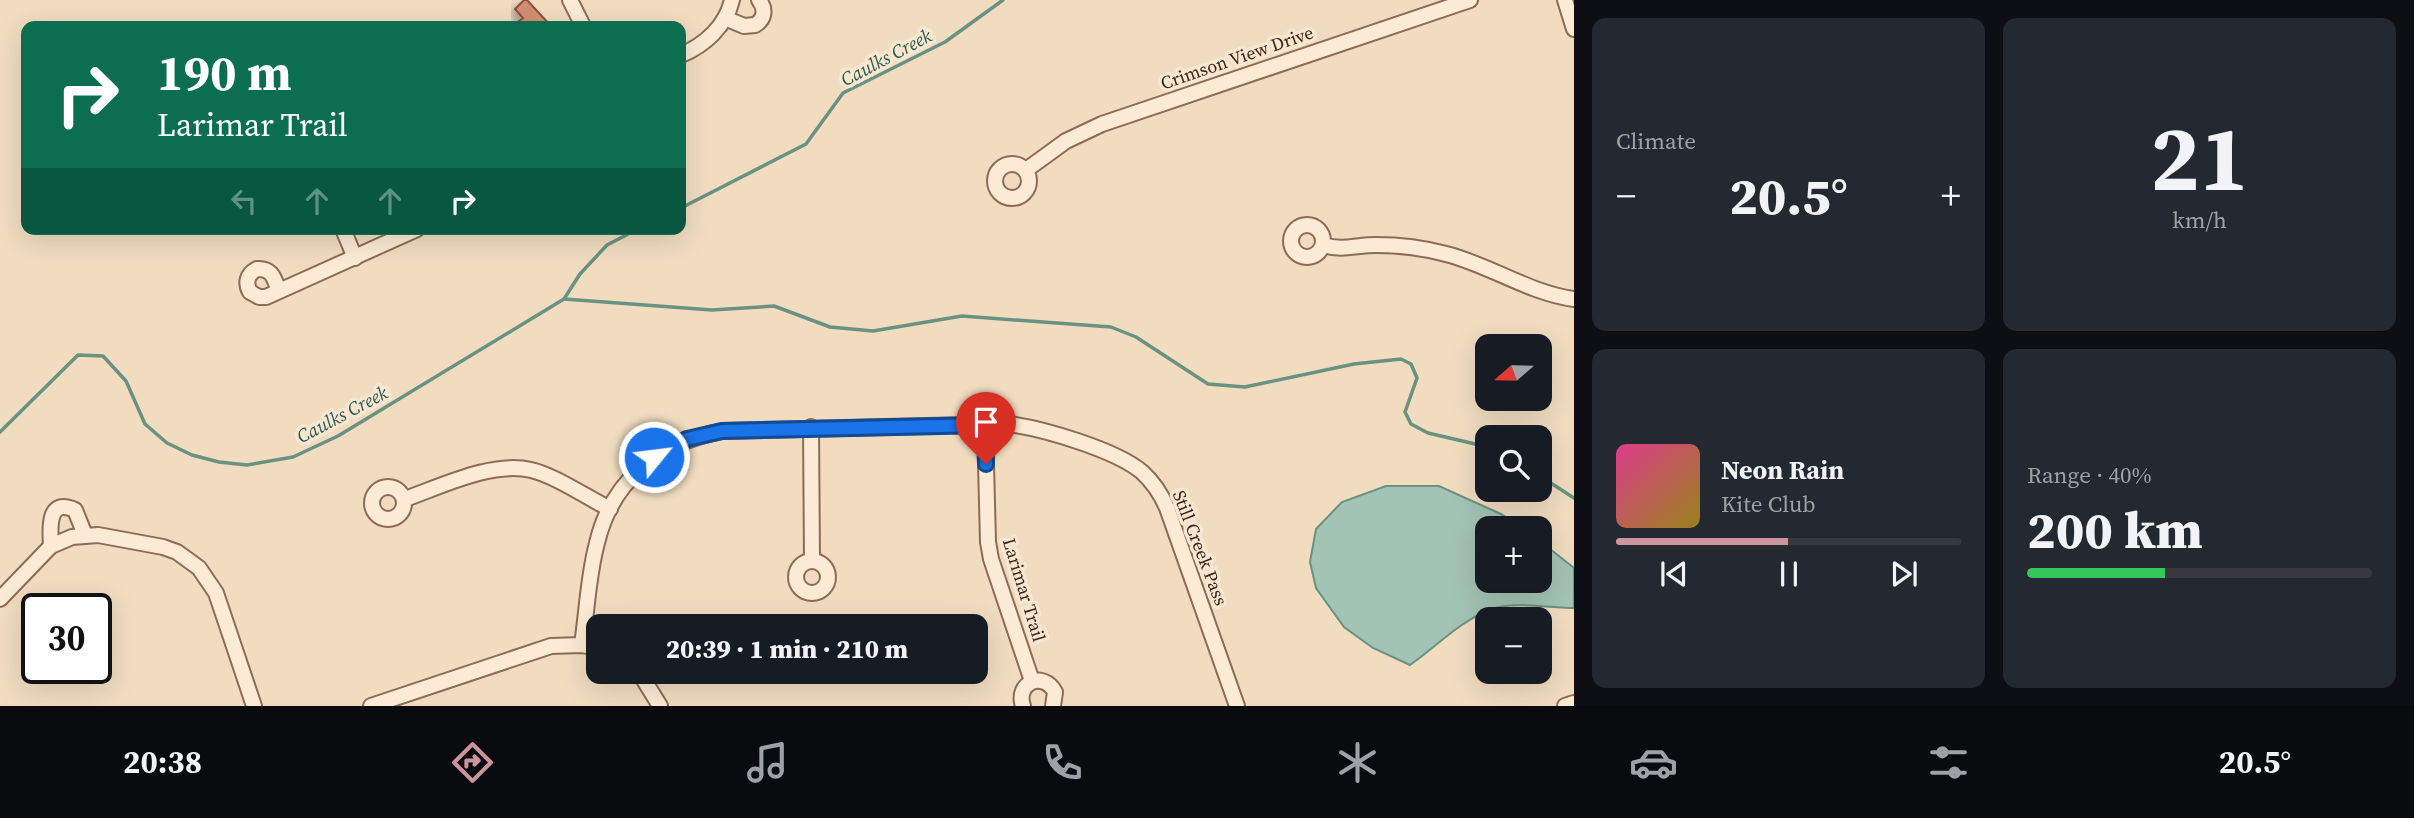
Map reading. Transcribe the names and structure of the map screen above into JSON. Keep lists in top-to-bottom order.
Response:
{
  "streets": {
    "street": ["Crimson View Drive", "Still Creek Pass", "Larimar Trail"]
  },
  "crossings": [
    ["Still Creek Pass", "Larimar Trail"]
  ],
  "water": ["Caulks Creek"],
  "north": "left",
  "page": {
    "tile": [
      "Climate",
      ["21", "km/h"],
      ["Range · 40%", "200 km"]
    ],
    "turn": ["190 m", "Larimar Trail"],
    "heat": ["−", "20.5°", "+"],
    "map_buttons": ["+", "−"],
    "song": ["Neon Rain", "Kite Club"],
    "limit": "30",
    "trip": "20:39 · 1 min · 210 m",
    "tabs": ["20:38", "20.5°"]
  }
}
